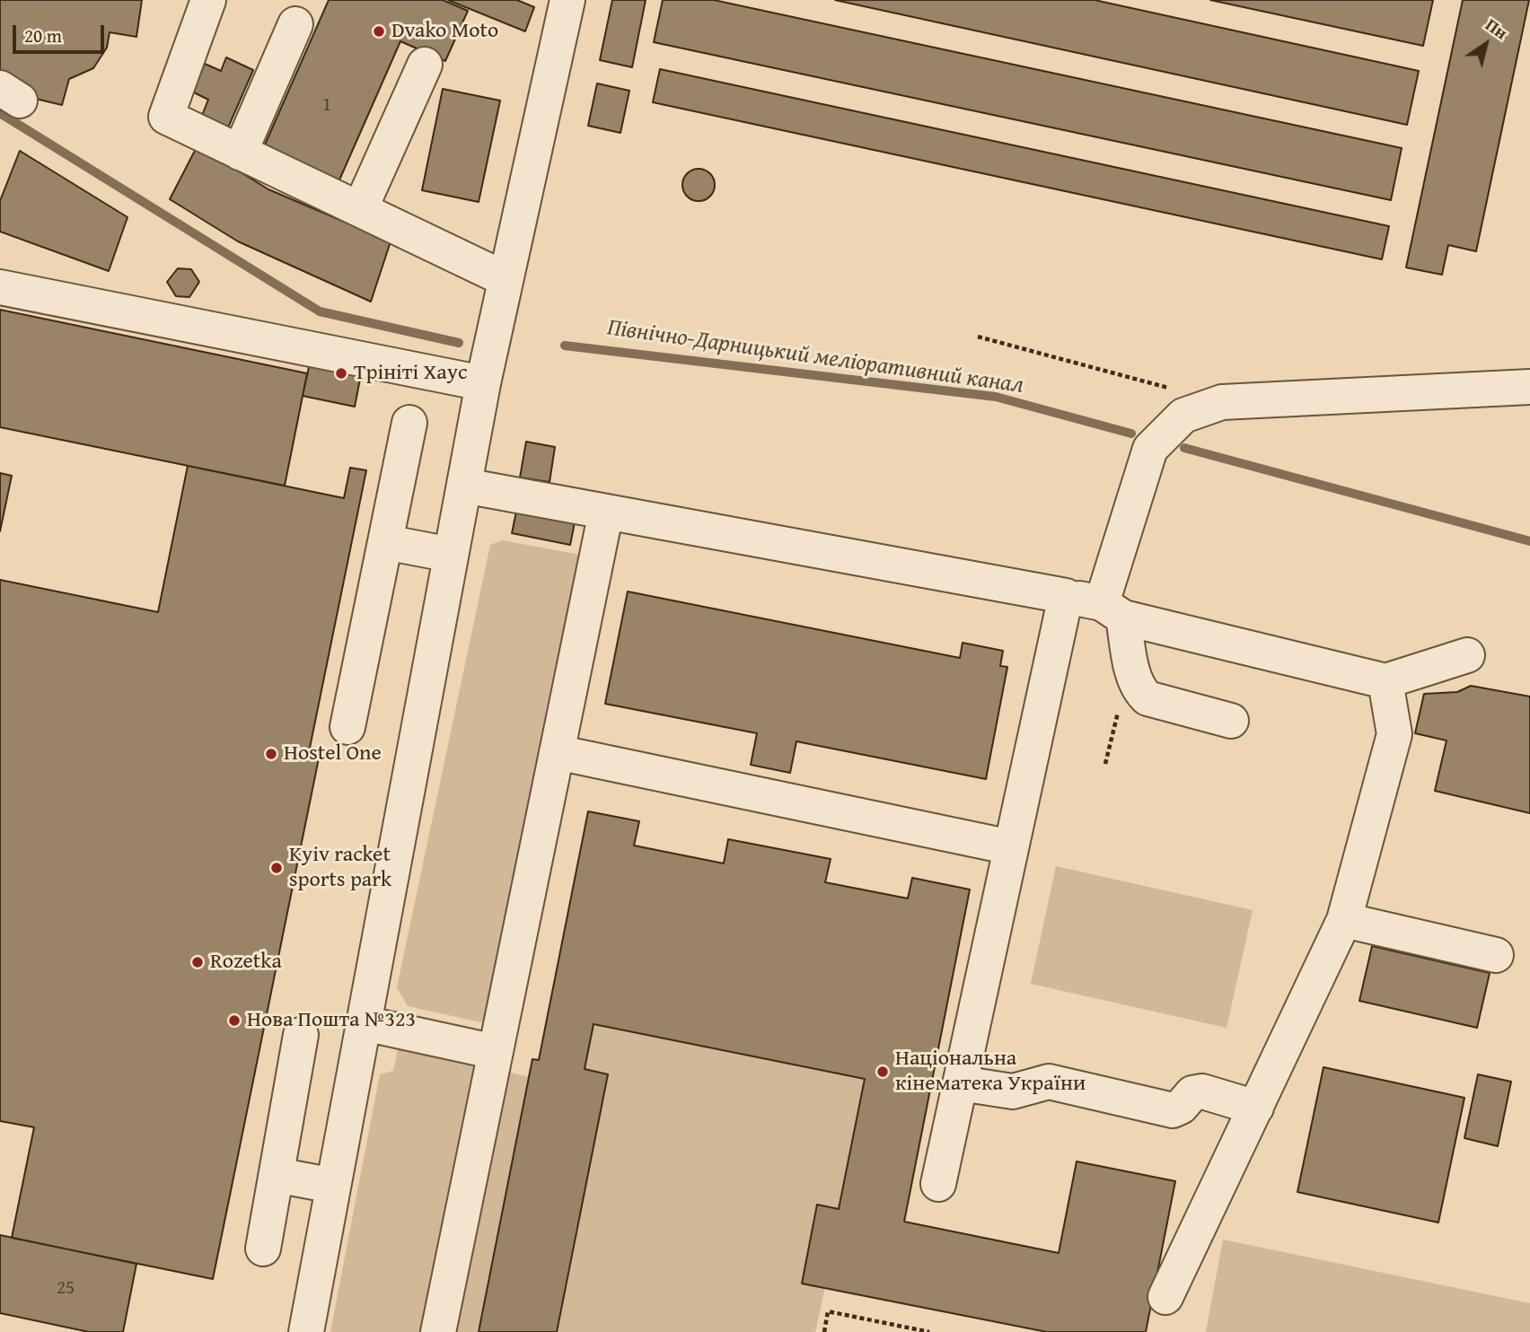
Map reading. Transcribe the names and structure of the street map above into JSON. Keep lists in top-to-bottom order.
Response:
{
  "water": ["Північно-Дарницький меліоративний канал"],
  "places": [
    "Dvako Moto",
    "Трініті Хаус",
    "Hostel One",
    "Kyiv racket sports park",
    "Rozetka",
    "Нова Пошта №323",
    "Національна кінематека України"
  ],
  "house_numbers": ["1", "25"],
  "scale_bar": "20 m",
  "north": "top right"
}
